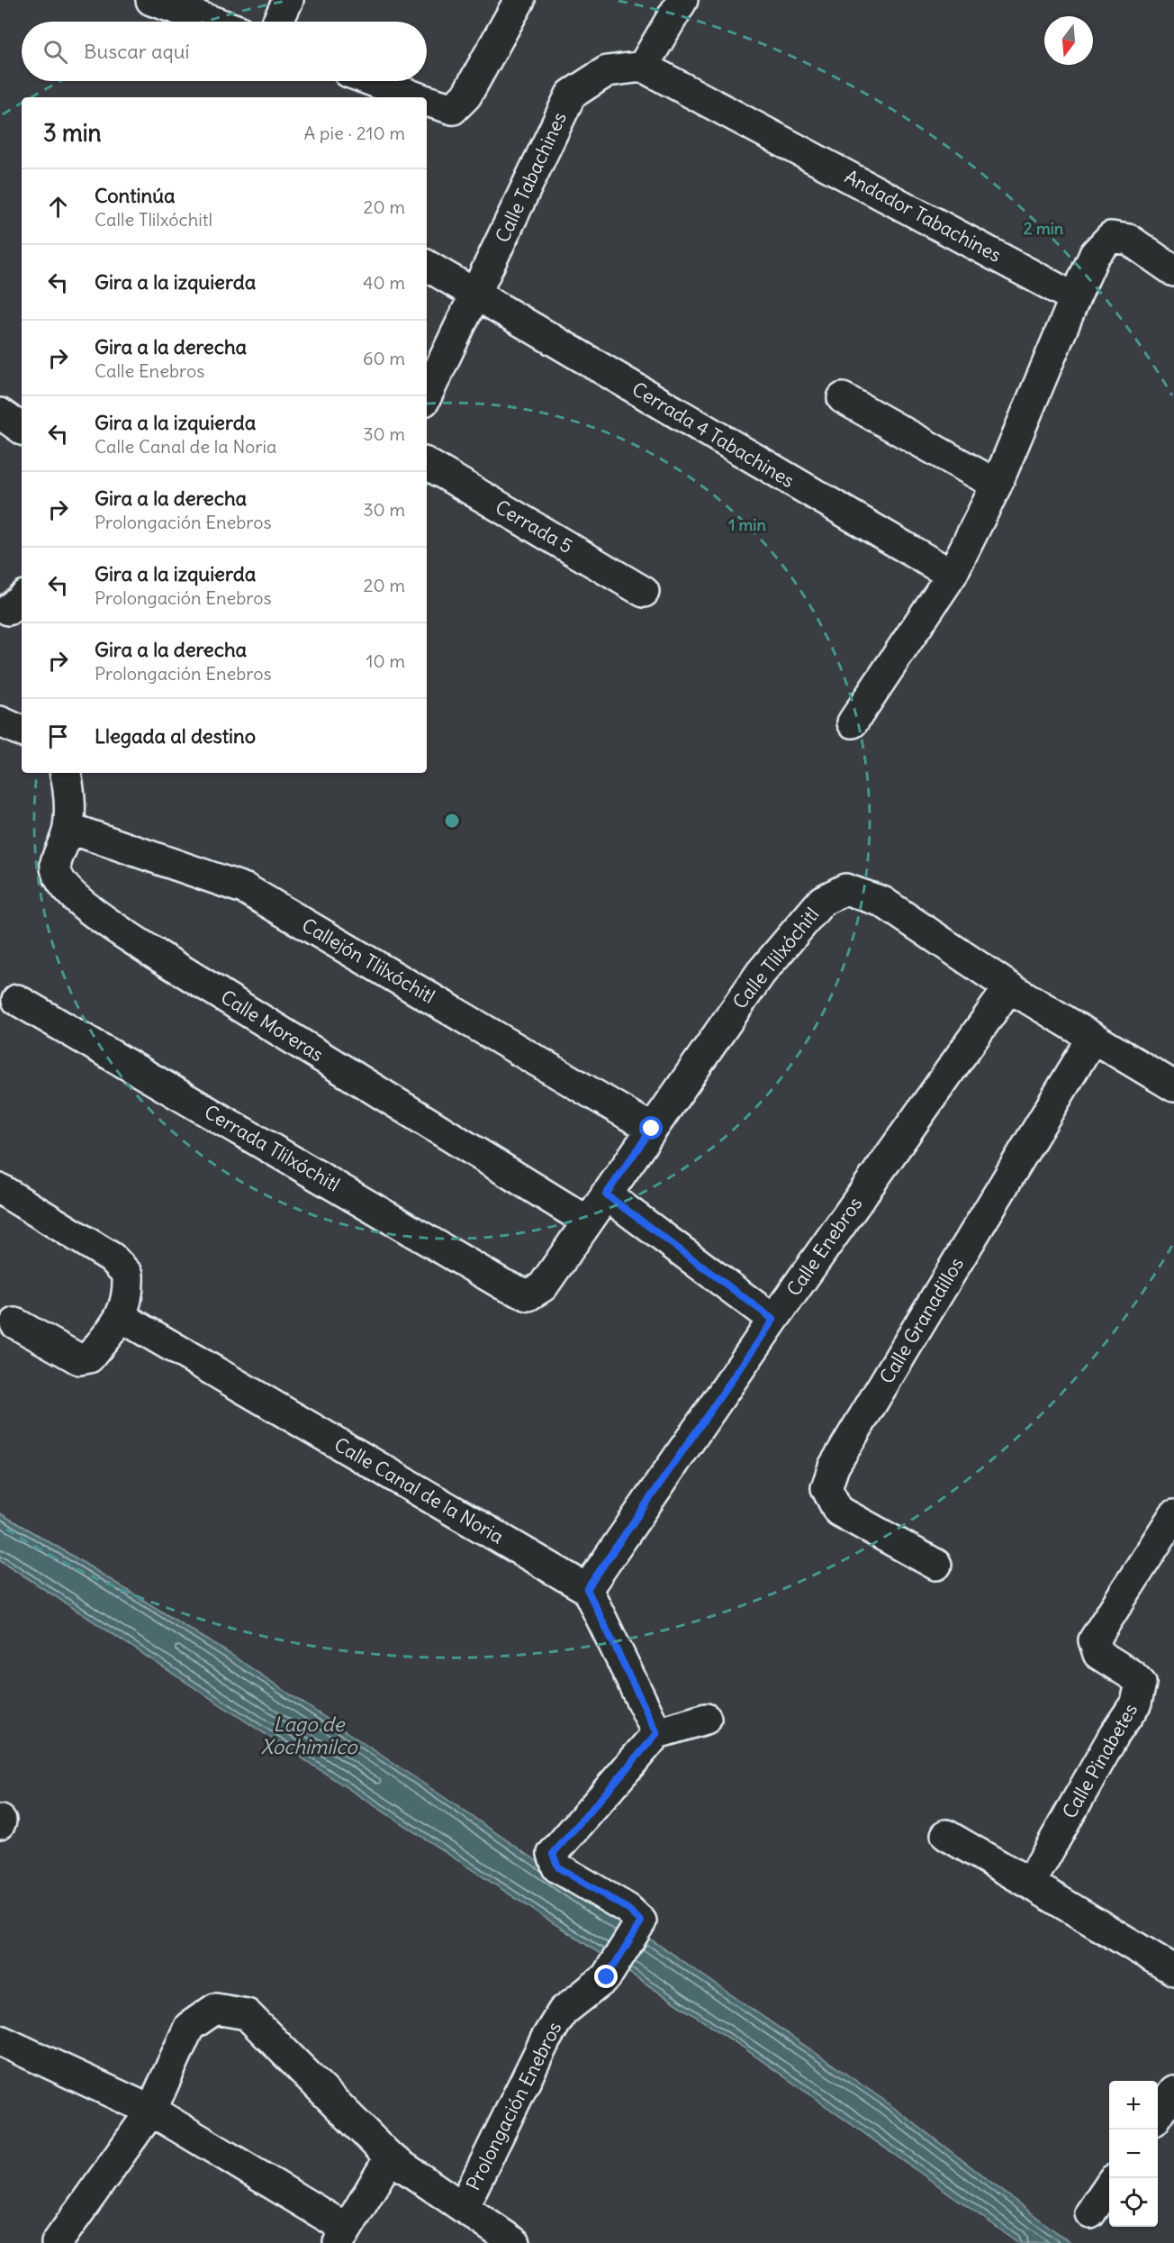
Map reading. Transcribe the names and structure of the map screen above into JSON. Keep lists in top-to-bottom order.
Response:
{
  "streets": {
    "street": [
      "Calle Tabachines",
      "Andador Tabachines",
      "Cerrada 4 Tabachines",
      "Cerrada 5",
      "Calle Tlilxóchitl",
      "Callejón Tlilxóchitl",
      "Calle Moreras",
      "Cerrada Tlilxóchitl",
      "Calle Enebros",
      "Calle Granadillos",
      "Calle Canal de la Noria",
      "Calle Pinabetes",
      "Prolongación Enebros"
    ]
  },
  "crossings": [
    ["Calle Tabachines", "Andador Tabachines"],
    ["Calle Tabachines", "Cerrada 4 Tabachines"],
    ["Calle Tlilxóchitl", "Callejón Tlilxóchitl"],
    ["Calle Tlilxóchitl", "Calle Moreras"],
    ["Calle Tlilxóchitl", "Cerrada Tlilxóchitl"],
    ["Calle Tlilxóchitl", "Calle Enebros"],
    ["Calle Tlilxóchitl", "Calle Granadillos"],
    ["Callejón Tlilxóchitl", "Calle Moreras"],
    ["Calle Enebros", "Calle Canal de la Noria"]
  ],
  "water": ["Lago de Xochimilco"],
  "north": "bottom",
  "page": {
    "search": "Buscar aquí",
    "heading": ["3 min", "A pie · 210 m"],
    "list": [
      ["Continúa", "Calle Tlilxóchitl", "20 m"],
      ["Gira a la izquierda", "40 m"],
      ["Gira a la derecha", "Calle Enebros", "60 m"],
      ["Gira a la izquierda", "Calle Canal de la Noria", "30 m"],
      ["Gira a la derecha", "Prolongación Enebros", "30 m"],
      ["Gira a la izquierda", "Prolongación Enebros", "20 m"],
      ["Gira a la derecha", "Prolongación Enebros", "10 m"],
      "Llegada al destino"
    ],
    "map_buttons": ["+", "−"]
  },
  "rings": ["2 min", "1 min"]
}
